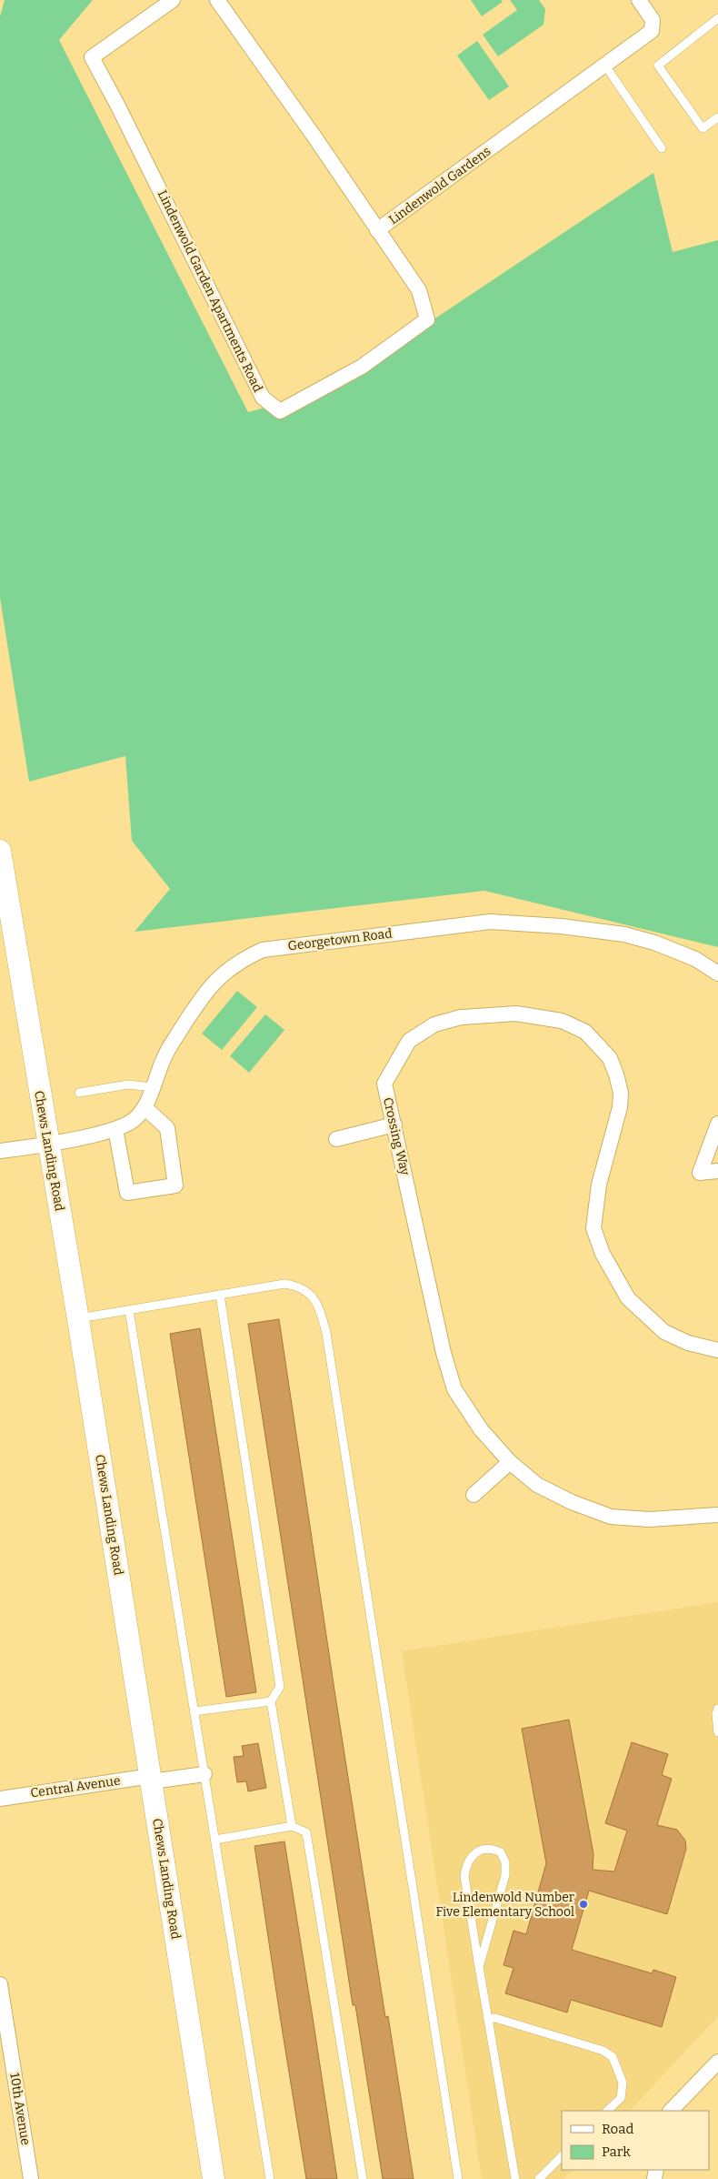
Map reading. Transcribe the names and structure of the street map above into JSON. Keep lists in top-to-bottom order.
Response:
{
  "streets": {
    "street": [
      "Lindenwold Gardens",
      "Lindenwold Garden Apartments Road",
      "Georgetown Road",
      "Crossing Way",
      "Chews Landing Road",
      "Central Avenue",
      "10th Avenue"
    ]
  },
  "crossings": [
    ["Lindenwold Gardens", "Lindenwold Garden Apartments Road"],
    ["Georgetown Road", "Chews Landing Road"],
    ["Chews Landing Road", "Central Avenue"]
  ],
  "places": ["Lindenwold Number Five Elementary School"],
  "legend": ["Road", "Park"]
}
